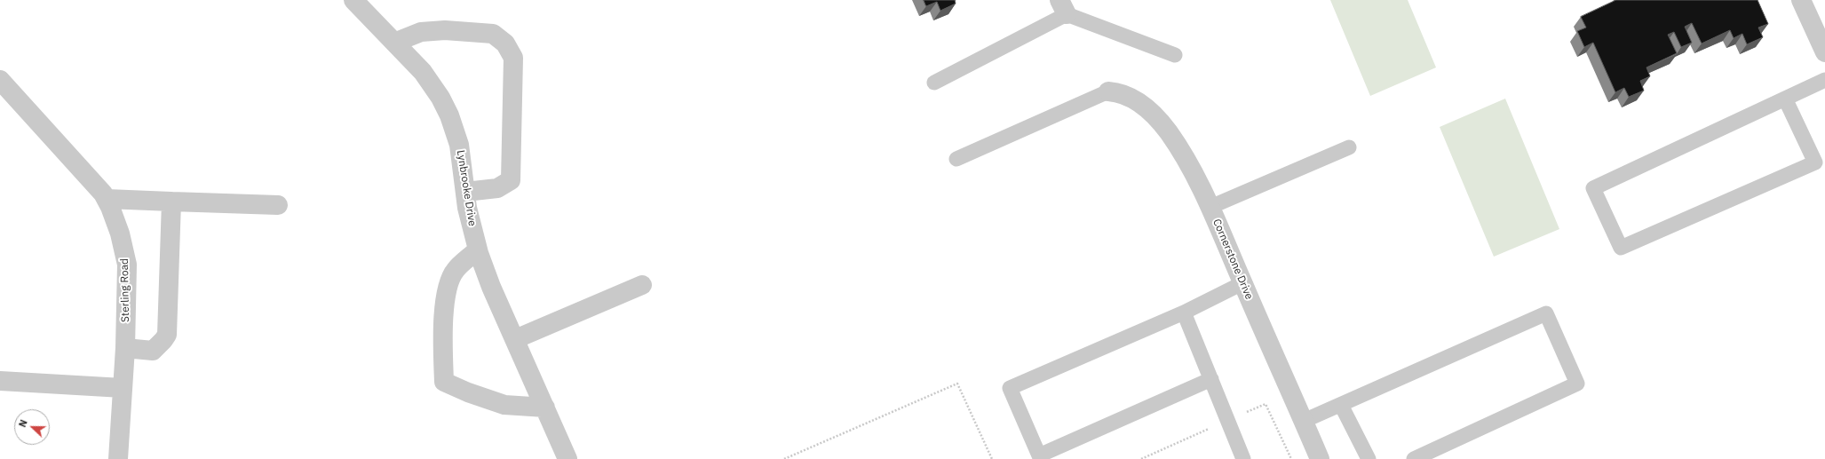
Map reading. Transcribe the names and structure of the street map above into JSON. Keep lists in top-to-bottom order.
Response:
{
  "streets": {
    "street": ["Lynbrooke Drive", "Cornerstone Drive", "Sterling Road"]
  },
  "north": "left"
}
